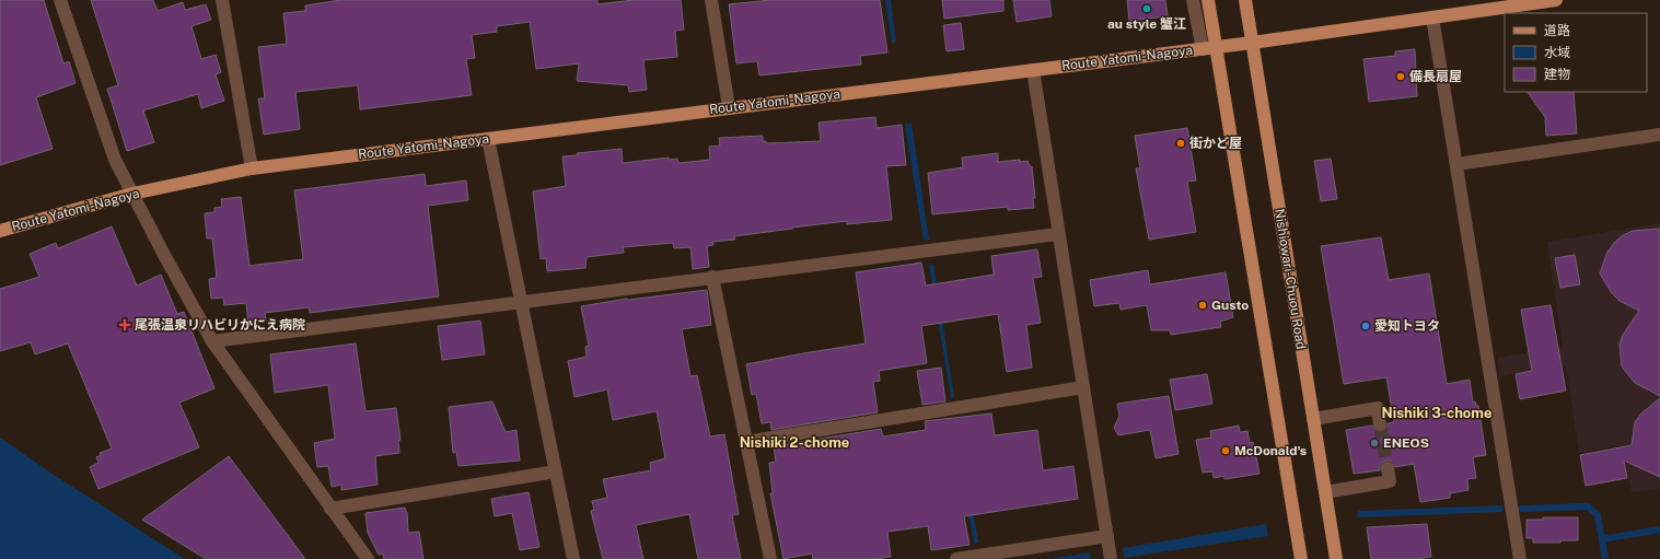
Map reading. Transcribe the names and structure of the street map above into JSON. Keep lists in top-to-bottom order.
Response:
{
  "streets": {
    "main road": ["Route Yatomi-Nagoya", "Nishiowari-Chuou Road"]
  },
  "crossings": [
    ["Route Yatomi-Nagoya", "Nishiowari-Chuou Road"]
  ],
  "districts": ["Nishiki 3-chome", "Nishiki 2-chome"],
  "places": {
    "other": [
      "au style 蟹江",
      "備長扇屋",
      "街かど屋",
      "Gusto",
      "愛知トヨタ",
      "ENEOS",
      "McDonald's"
    ],
    "health": ["尾張温泉リハビリかにえ病院"]
  },
  "legend": ["道路", "水域", "建物"]
}
